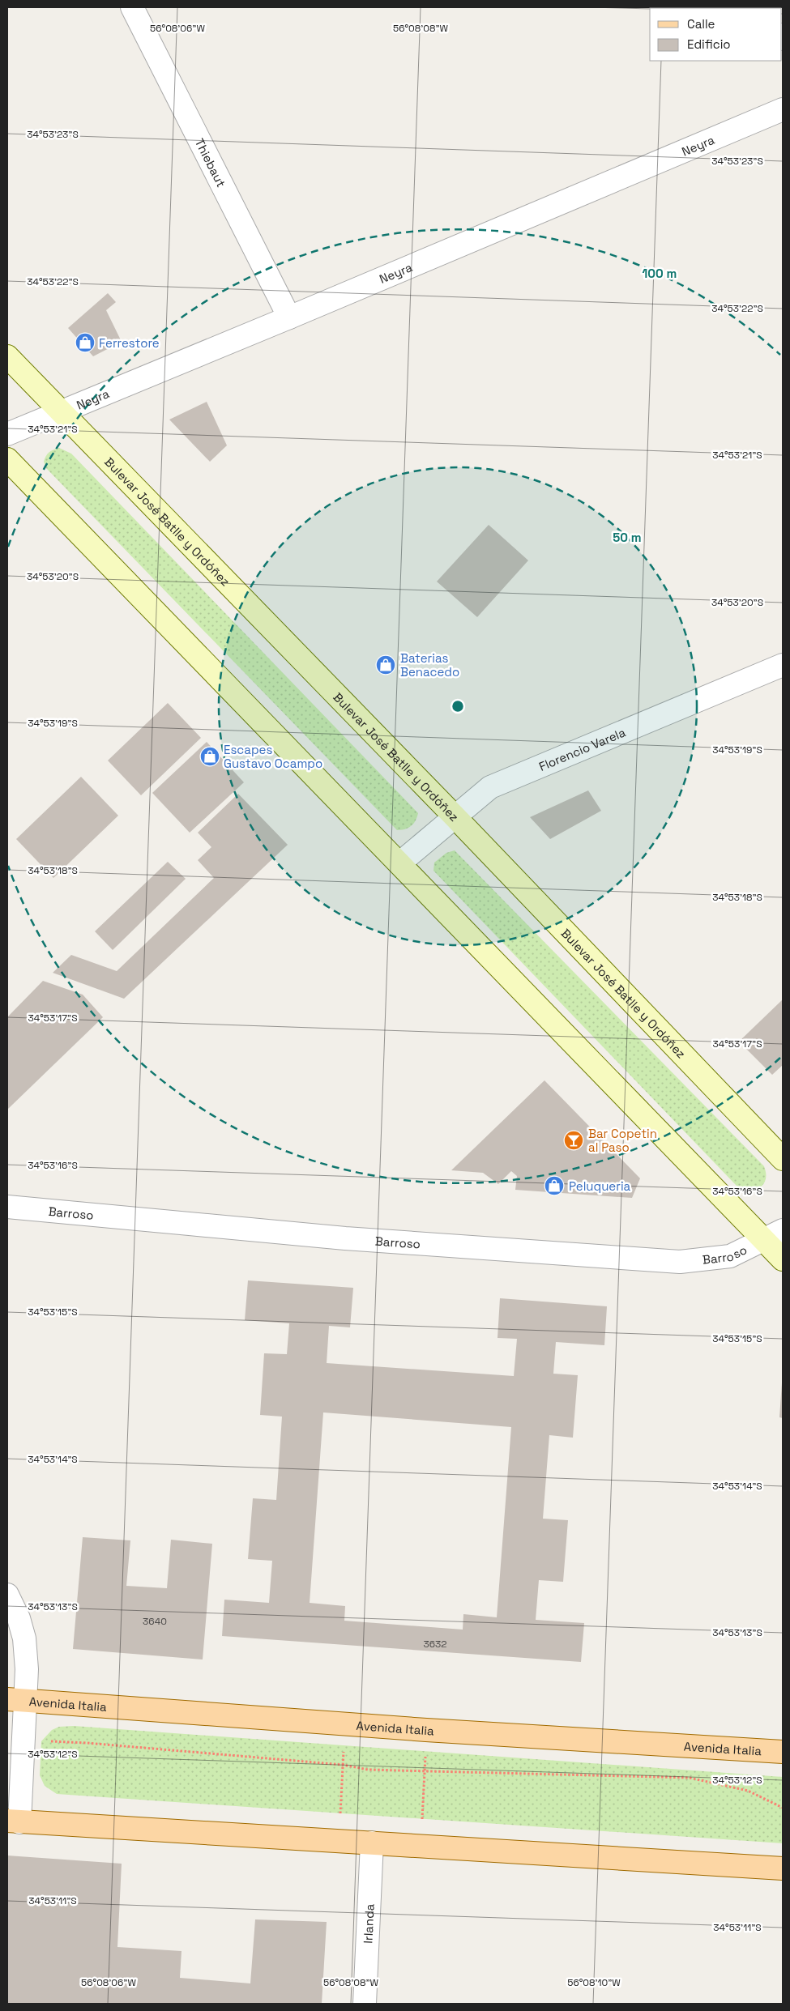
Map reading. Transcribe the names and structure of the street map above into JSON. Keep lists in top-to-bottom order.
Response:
{
  "streets": {
    "main road": ["Bulevar José Batlle y Ordóñez", "Avenida Italia"],
    "street": [
      "Neyra",
      "Thiebaut",
      "Florencio Varela",
      "Barroso",
      "Irlanda"
    ]
  },
  "crossings": [
    ["Neyra", "Thiebaut"],
    ["Neyra", "Bulevar José Batlle y Ordóñez"],
    ["Bulevar José Batlle y Ordóñez", "Florencio Varela"]
  ],
  "places": {
    "shop": [
      "Ferrestore",
      "Baterias Benacedo",
      "Escapes Gustavo Ocampo",
      "Peluqueria"
    ],
    "bar": ["Bar Copetin al Paso"]
  },
  "house_numbers": ["3640", "3632"],
  "legend": ["Calle", "Edificio"],
  "coordinates": [
    "56°08'06\"W",
    "56°08'08\"W",
    "34°53'23\"S",
    "34°53'22\"S",
    "34°53'21\"S",
    "34°53'20\"S",
    "34°53'19\"S",
    "34°53'18\"S",
    "34°53'17\"S",
    "34°53'16\"S",
    "34°53'15\"S",
    "34°53'14\"S",
    "34°53'13\"S",
    "34°53'12\"S",
    "34°53'11\"S",
    "56°08'10\"W"
  ],
  "rings": ["100 m", "50 m"]
}
